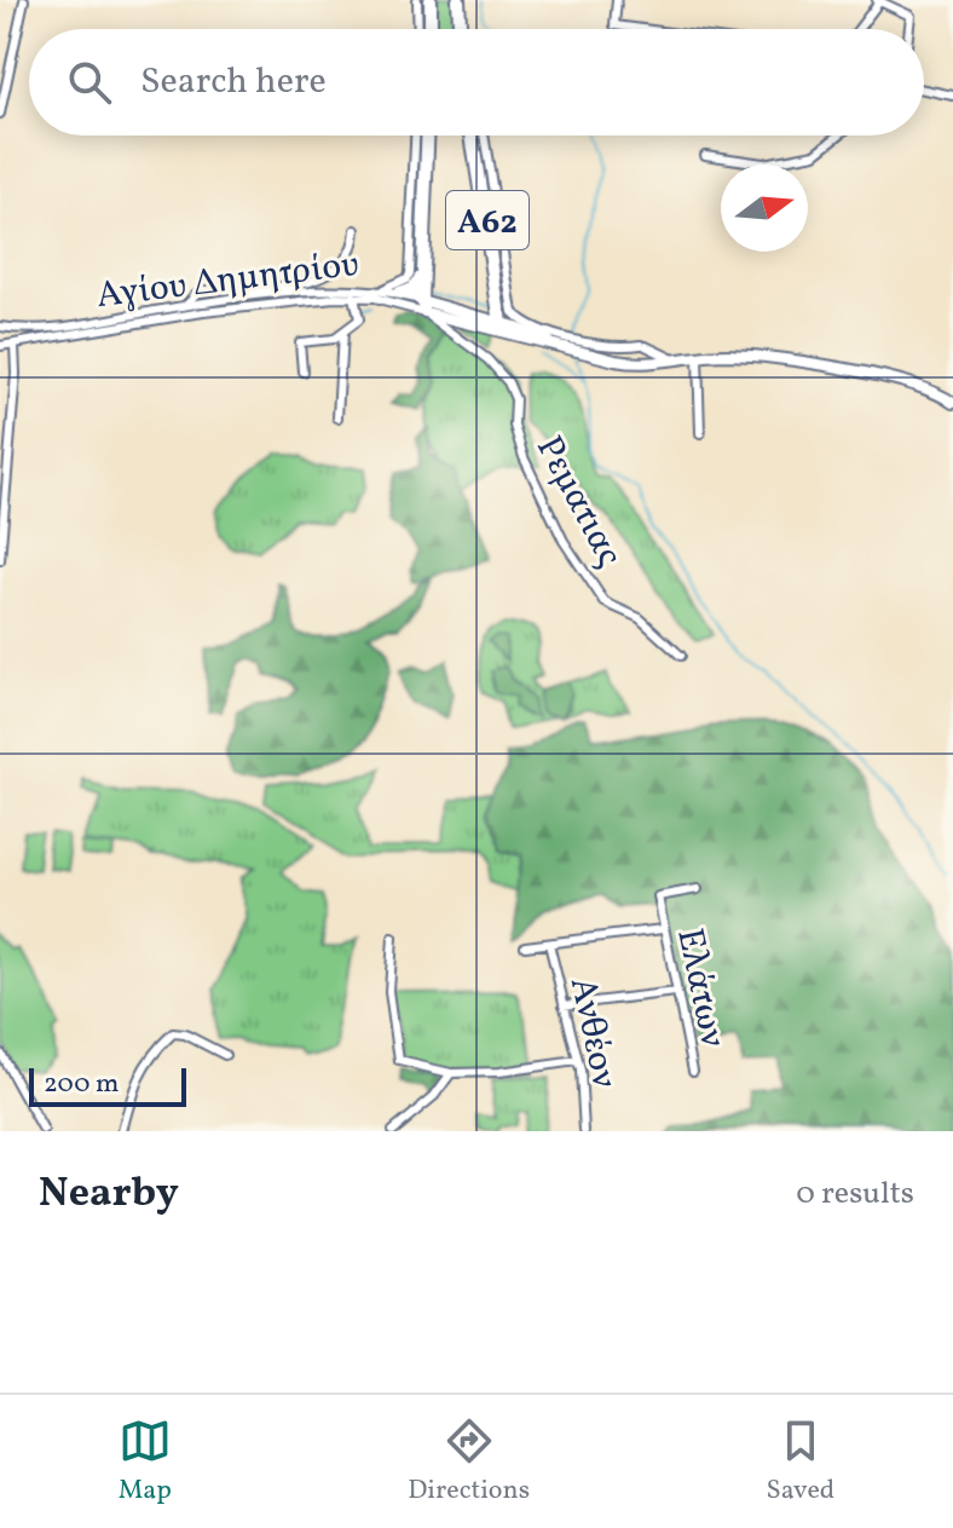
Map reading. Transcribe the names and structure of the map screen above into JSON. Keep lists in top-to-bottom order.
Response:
{
  "streets": {
    "highway": ["Α62"],
    "main road": ["Αγίου Δημητρίου"],
    "street": ["Ρεματιας", "Ελάτων", "Ανθέον"]
  },
  "crossings": [
    ["Α62", "Αγίου Δημητρίου"],
    ["Αγίου Δημητρίου", "Ρεματιας"]
  ],
  "scale_bar": "200 m",
  "north": "right",
  "page": {
    "search": "Search here",
    "scale": "200 m",
    "heading": ["Nearby", "0 results"],
    "nav": ["Map", "Directions", "Saved"]
  }
}
